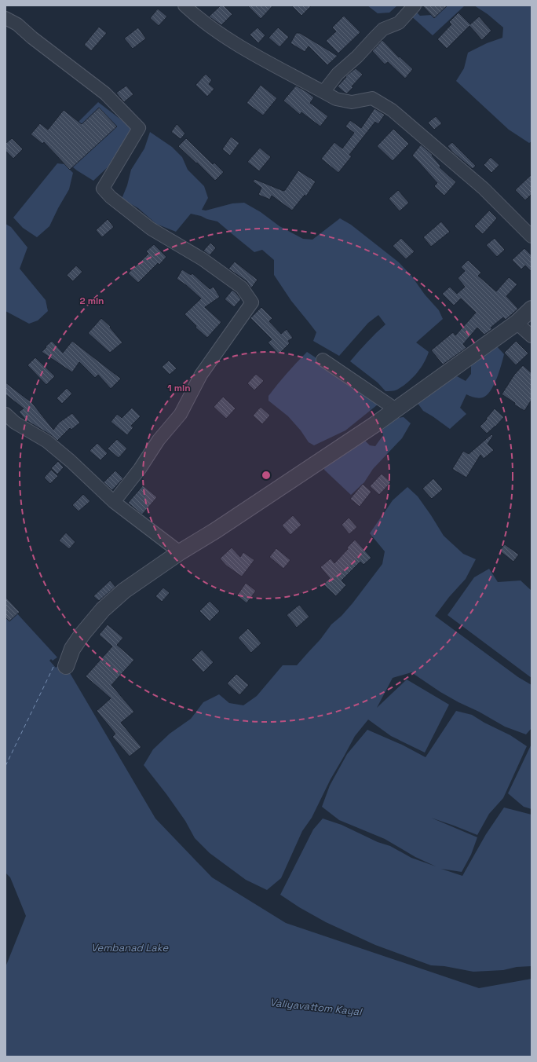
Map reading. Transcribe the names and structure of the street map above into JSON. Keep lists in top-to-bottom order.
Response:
{
  "water": ["Vembanad Lake", "Valiyavattom Kayal"],
  "rings": ["2 min", "1 min"]
}
